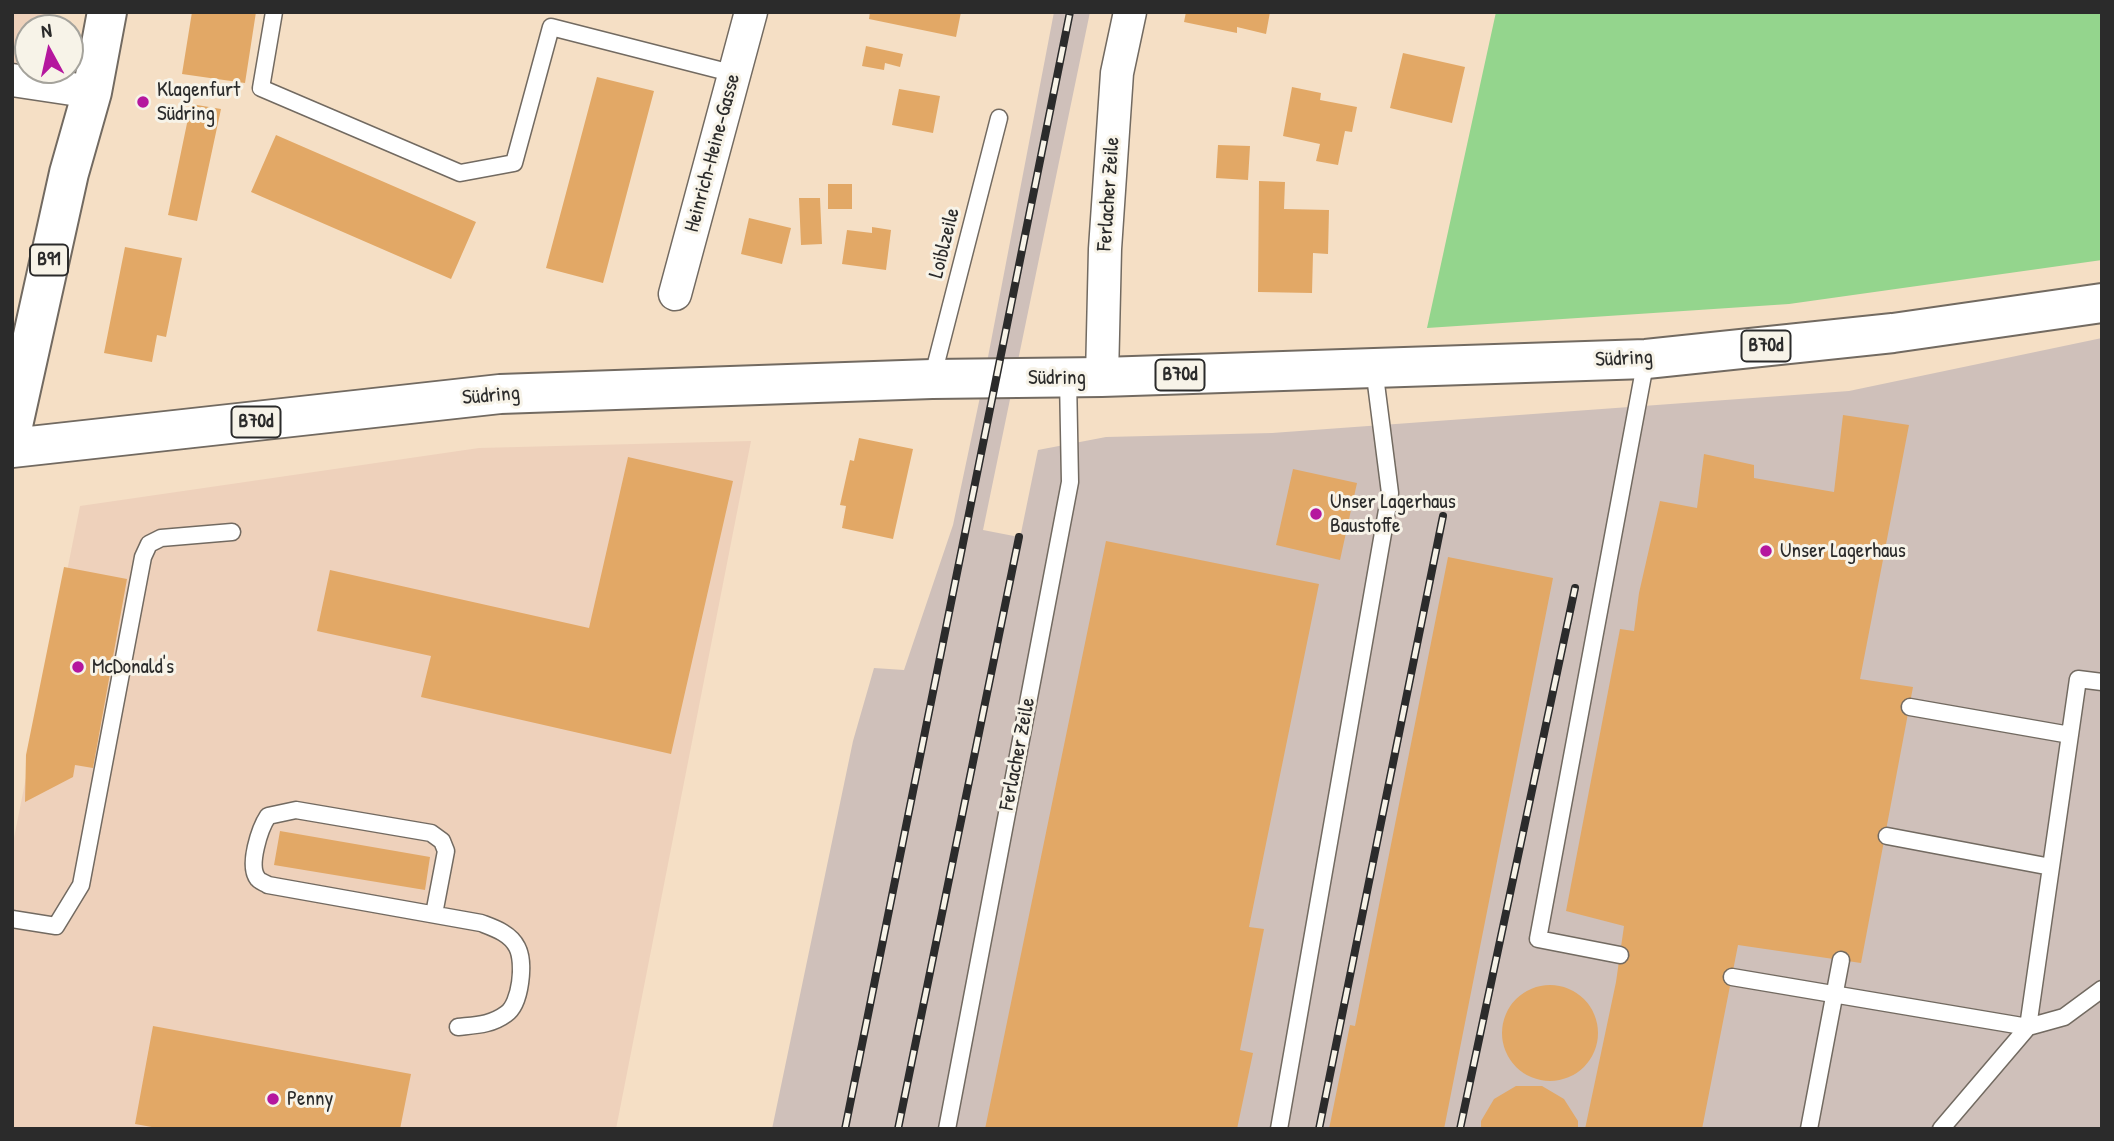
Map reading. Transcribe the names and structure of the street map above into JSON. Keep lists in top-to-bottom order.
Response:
{
  "streets": {
    "main road": ["B91", "B70d", "Südring"],
    "street": ["Heinrich-Heine-Gasse", "Ferlacher Zeile"],
    "lane": ["Loiblzeile"]
  },
  "crossings": [
    ["Ferlacher Zeile", "Südring"],
    ["Loiblzeile", "Südring"]
  ],
  "places": [
    "Klagenfurt Südring",
    "Unser Lagerhaus Baustoffe",
    "Unser Lagerhaus",
    "McDonald's",
    "Penny"
  ],
  "north": "top"
}
